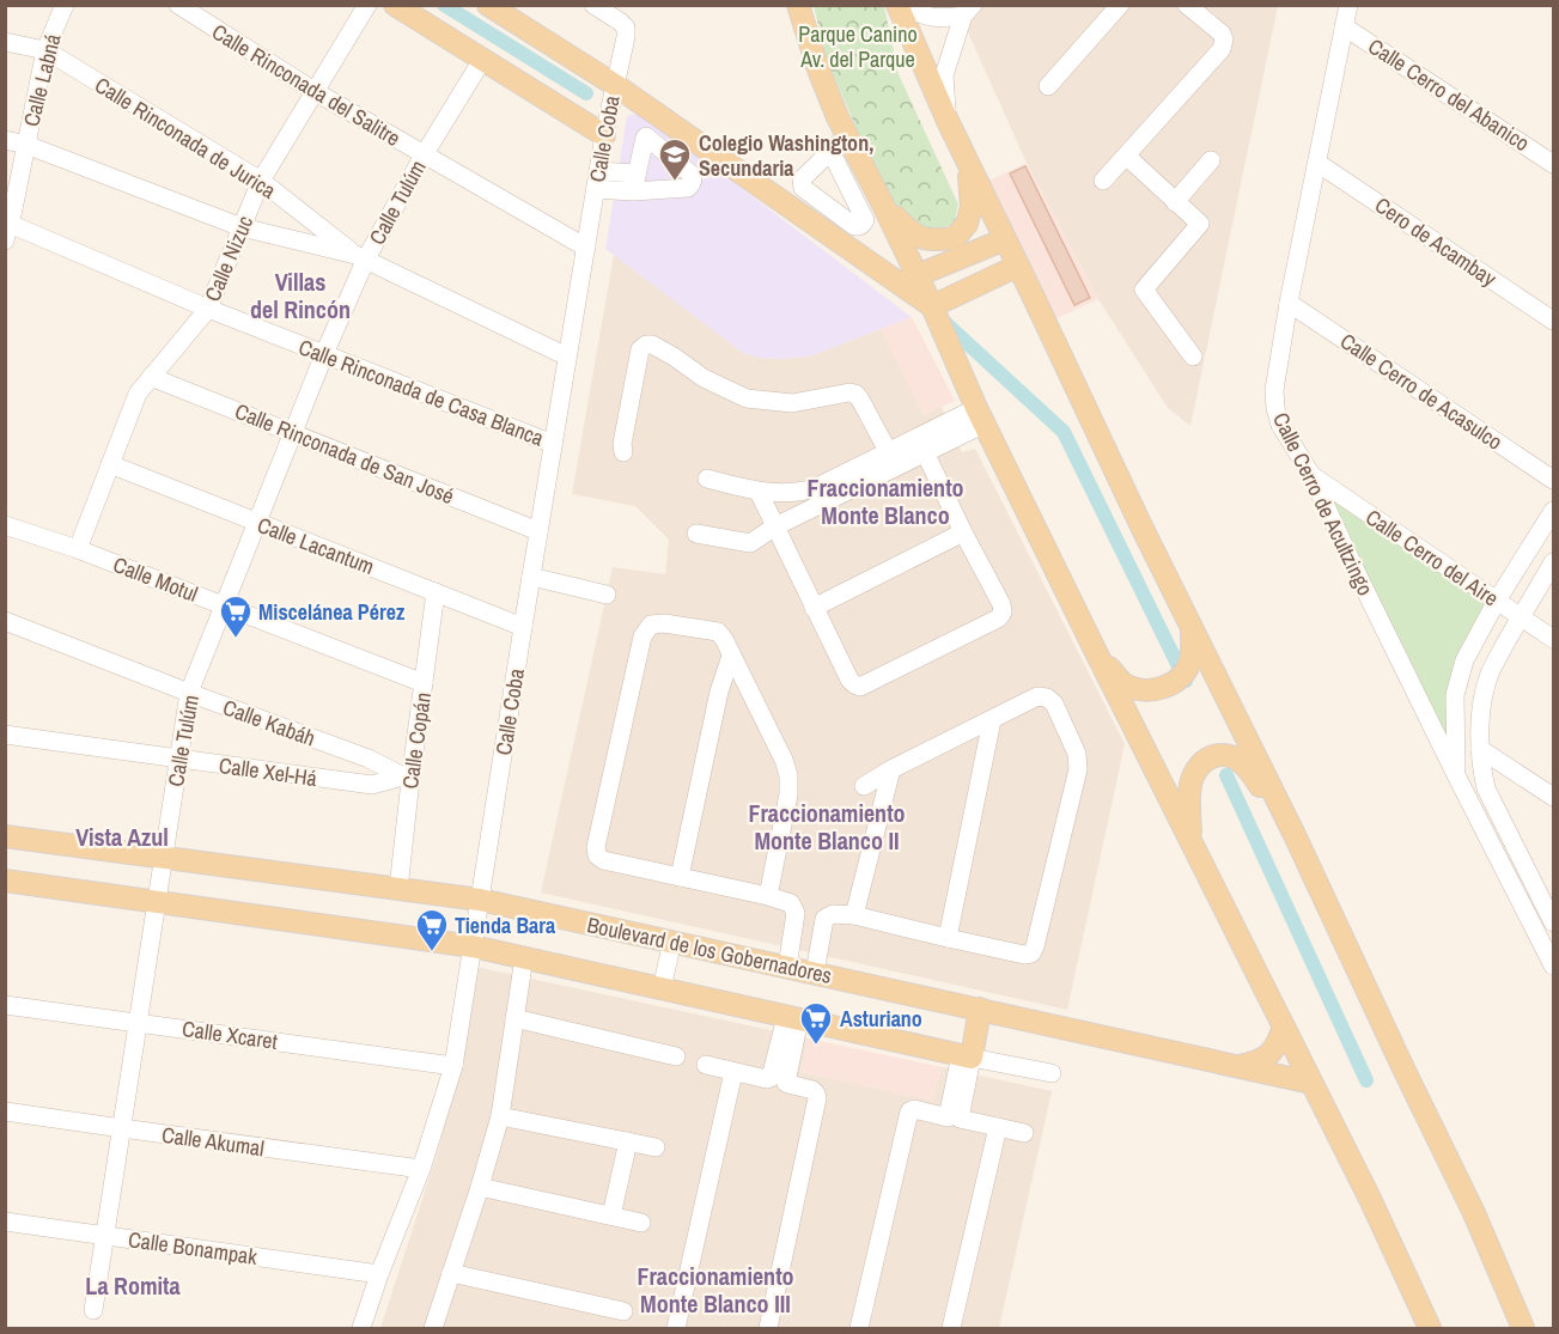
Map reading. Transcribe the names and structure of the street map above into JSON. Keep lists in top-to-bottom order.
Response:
{
  "streets": {
    "main road": ["Boulevard de los Gobernadores"],
    "street": [
      "Calle Labná",
      "Calle Rinconada del Salitre",
      "Calle Cerro del Abanico",
      "Calle Rinconada de Jurica",
      "Calle Coba",
      "Calle Tulúm",
      "Cero de Acambay",
      "Calle Nizuc",
      "Calle Cerro de Acasulco",
      "Calle Rinconada de Casa Blanca",
      "Calle Rinconada de San José",
      "Calle Cerro de Acultzingo",
      "Calle Lacantum",
      "Calle Cerro del Aire",
      "Calle Motul",
      "Calle Kabáh",
      "Calle Copán",
      "Calle Xel-Há",
      "Calle Xcaret",
      "Calle Akumal",
      "Calle Bonampak"
    ]
  },
  "crossings": [
    ["Calle Labná", "Calle Rinconada de Jurica"],
    ["Calle Labná", "Calle Rinconada de Casa Blanca"],
    ["Calle Rinconada del Salitre", "Calle Coba"],
    ["Calle Rinconada del Salitre", "Calle Tulúm"],
    ["Calle Rinconada del Salitre", "Calle Nizuc"],
    ["Calle Cerro del Abanico", "Calle Cerro de Acultzingo"],
    ["Calle Rinconada de Jurica", "Calle Tulúm"],
    ["Calle Rinconada de Jurica", "Calle Nizuc"],
    ["Calle Coba", "Calle Rinconada de Casa Blanca"],
    ["Calle Coba", "Calle Rinconada de San José"],
    ["Calle Coba", "Calle Lacantum"],
    ["Calle Coba", "Boulevard de los Gobernadores"],
    ["Calle Coba", "Calle Xcaret"],
    ["Calle Coba", "Calle Akumal"],
    ["Calle Coba", "Calle Bonampak"],
    ["Calle Tulúm", "Calle Rinconada de Casa Blanca"],
    ["Calle Tulúm", "Calle Rinconada de San José"],
    ["Calle Tulúm", "Calle Lacantum"],
    ["Calle Tulúm", "Calle Motul"],
    ["Calle Tulúm", "Calle Kabáh"],
    ["Calle Tulúm", "Calle Xel-Há"],
    ["Calle Tulúm", "Boulevard de los Gobernadores"],
    ["Calle Tulúm", "Calle Xcaret"],
    ["Calle Tulúm", "Calle Akumal"],
    ["Calle Tulúm", "Calle Bonampak"],
    ["Cero de Acambay", "Calle Cerro de Acultzingo"],
    ["Calle Nizuc", "Calle Rinconada de Casa Blanca"],
    ["Calle Nizuc", "Calle Rinconada de San José"],
    ["Calle Nizuc", "Calle Lacantum"],
    ["Calle Nizuc", "Calle Motul"],
    ["Calle Cerro de Acasulco", "Calle Cerro de Acultzingo"],
    ["Calle Cerro de Acultzingo", "Calle Cerro del Aire"],
    ["Calle Lacantum", "Calle Copán"],
    ["Calle Motul", "Calle Copán"],
    ["Calle Kabáh", "Calle Copán"],
    ["Calle Kabáh", "Calle Xel-Há"],
    ["Calle Copán", "Calle Xel-Há"],
    ["Calle Copán", "Boulevard de los Gobernadores"]
  ],
  "districts": [
    "Villas del Rincón",
    "Fraccionamiento Monte Blanco",
    "Fraccionamiento Monte Blanco II",
    "Vista Azul",
    "Fraccionamiento Monte Blanco III",
    "La Romita"
  ],
  "parks": ["Parque Canino Av. del Parque"],
  "places": {
    "school or university": ["Colegio Washington, Secundaria"],
    "supermarket": ["Miscelánea Pérez", "Tienda Bara", "Asturiano"]
  }
}
